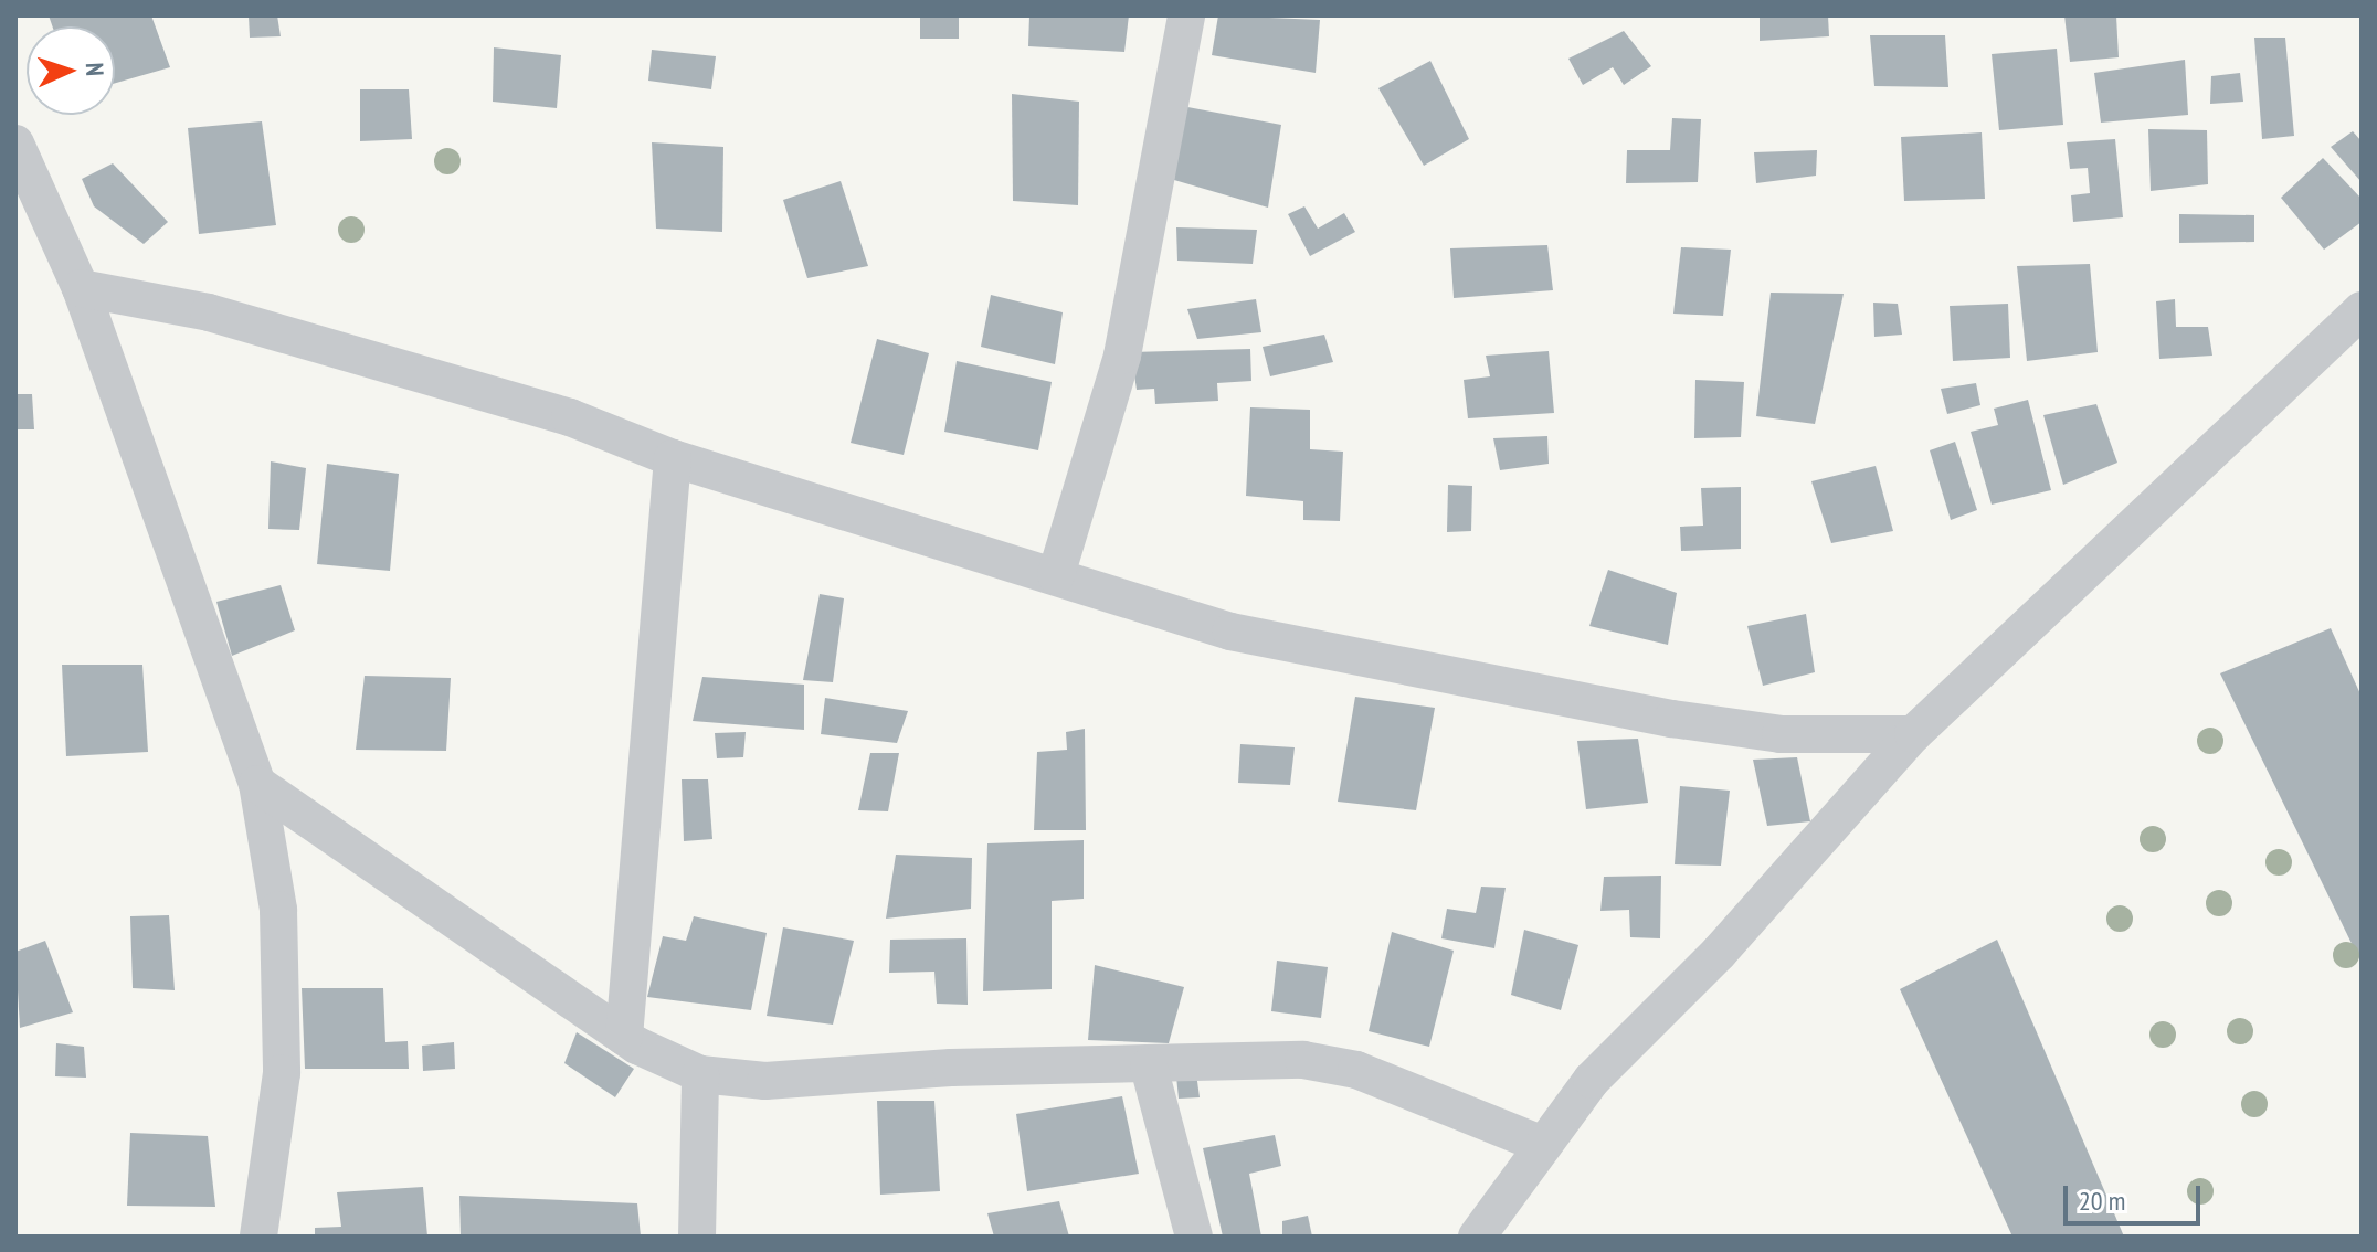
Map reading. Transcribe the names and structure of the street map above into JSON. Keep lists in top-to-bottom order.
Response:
{
  "scale_bar": "20 m",
  "north": "right"
}
